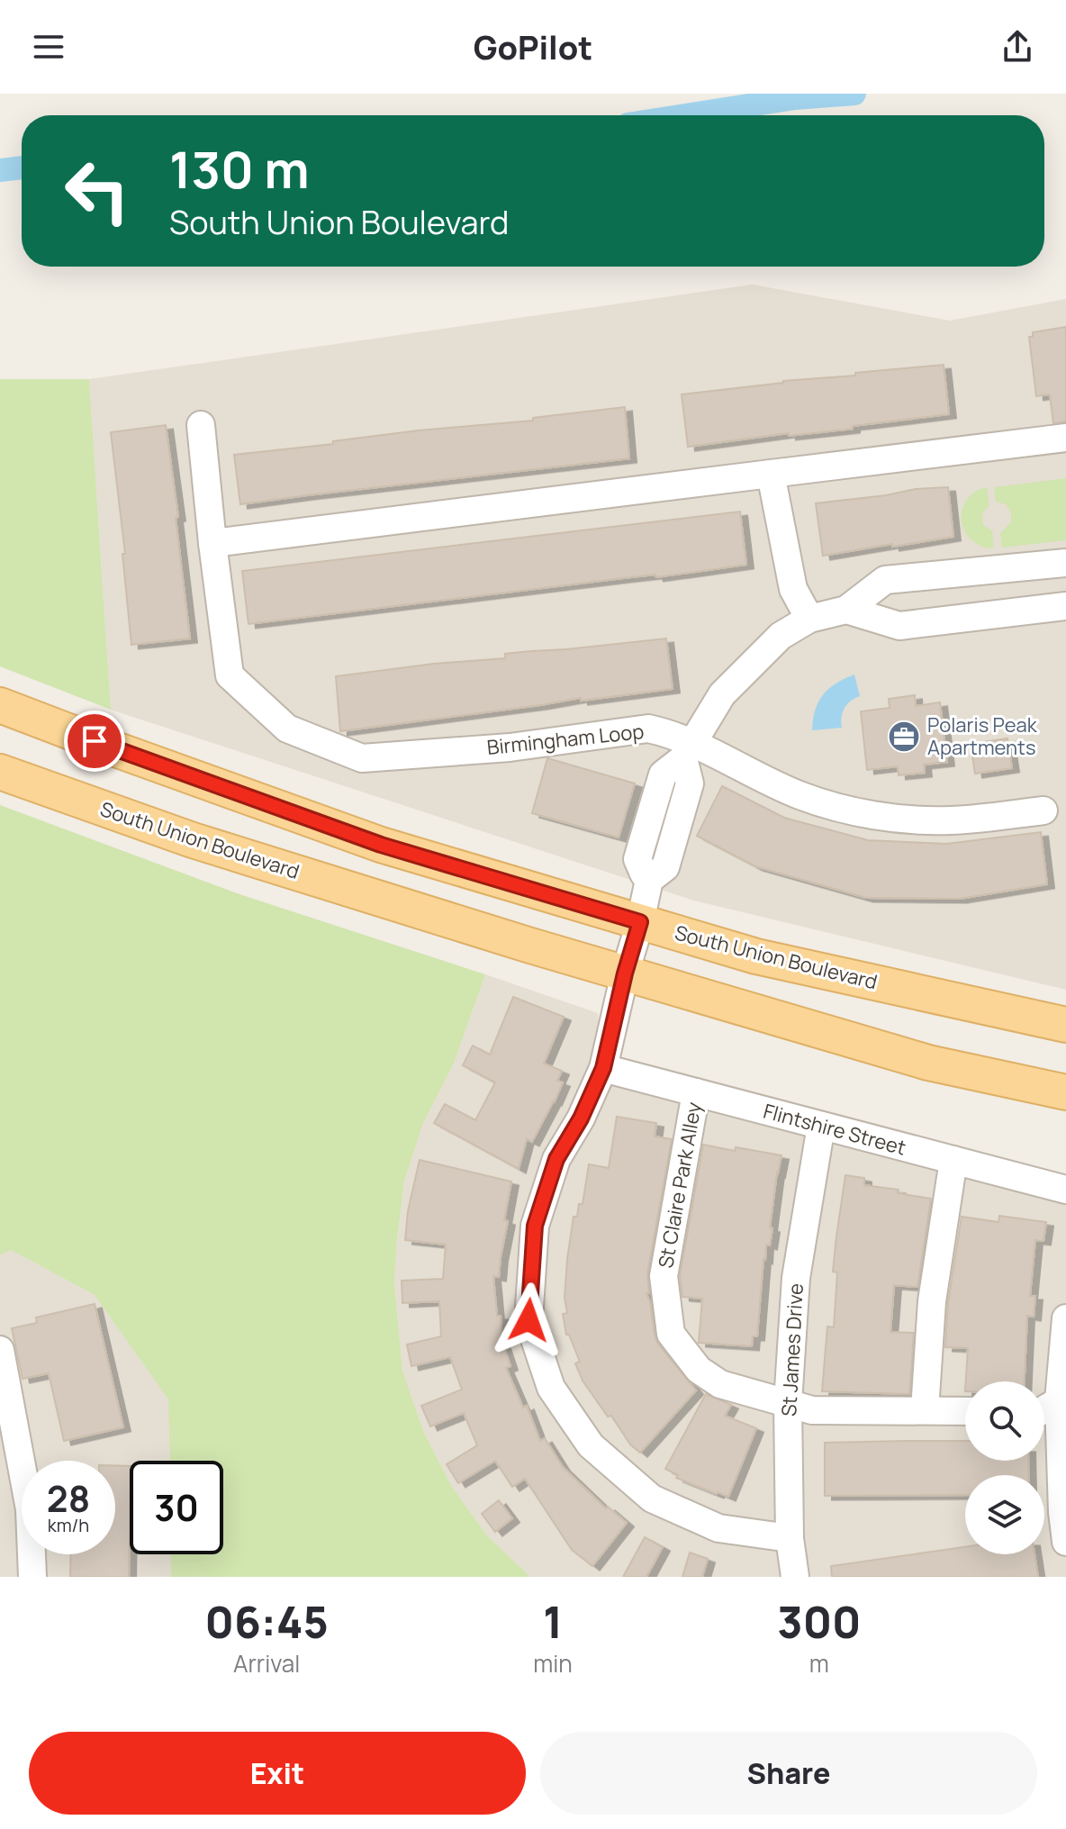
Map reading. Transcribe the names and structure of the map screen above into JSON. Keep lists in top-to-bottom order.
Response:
{
  "streets": {
    "main road": ["South Union Boulevard"],
    "street": [
      "Birmingham Loop",
      "Flintshire Street",
      "St Claire Park Alley",
      "St James Drive"
    ]
  },
  "crossings": [
    ["Flintshire Street", "St Claire Park Alley"],
    ["Flintshire Street", "St James Drive"],
    ["St Claire Park Alley", "St James Drive"]
  ],
  "places": {
    "office": ["Polaris Peak Apartments"]
  },
  "page": {
    "header": "GoPilot",
    "turn": ["130 m", "South Union Boulevard"],
    "speed": "28 km/h",
    "limit": "30",
    "eta": [
      "06:45",
      "Arrival",
      "1",
      "min",
      "300",
      "m"
    ],
    "buttons": ["Exit", "Share"]
  }
}
